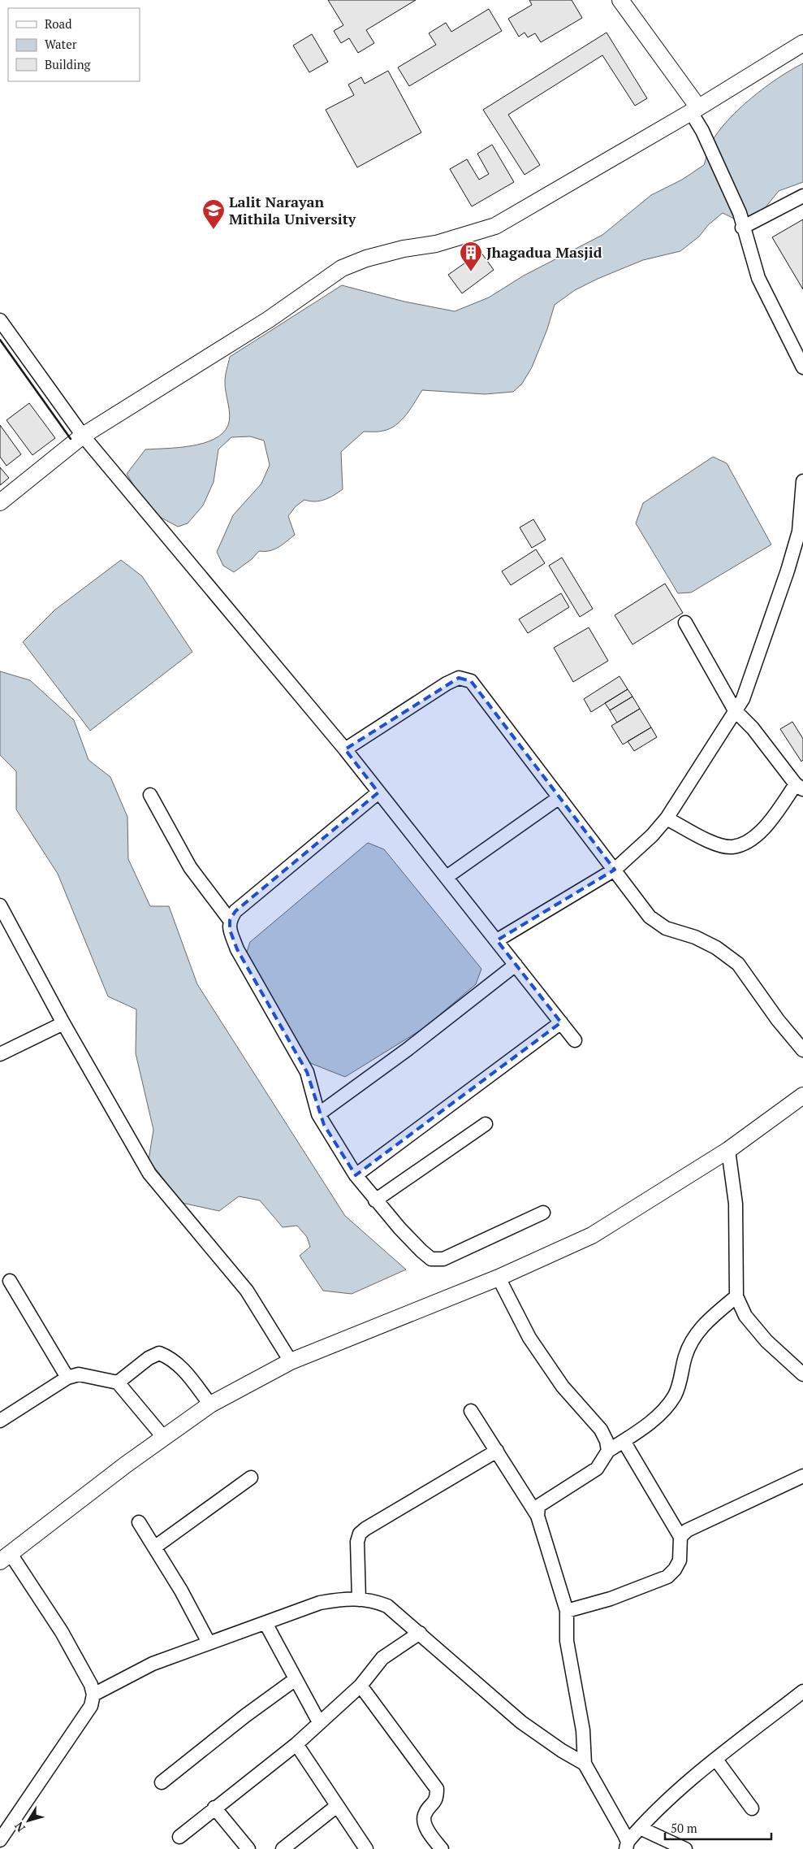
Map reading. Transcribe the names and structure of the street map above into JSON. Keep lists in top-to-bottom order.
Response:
{
  "places": {
    "school or university": ["Lalit Narayan Mithila University"],
    "building": ["Jhagadua Masjid"]
  },
  "legend": ["Road", "Water", "Building"],
  "scale_bar": "50 m",
  "north": "bottom left"
}
